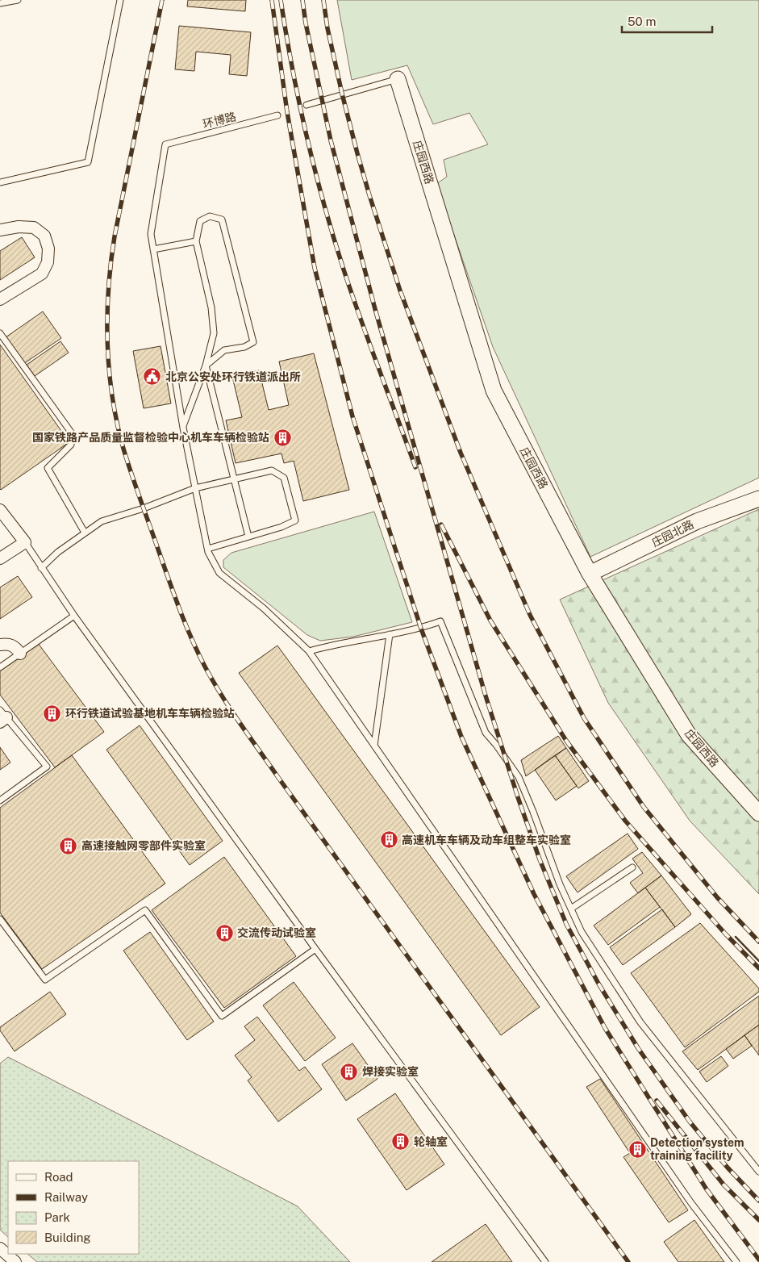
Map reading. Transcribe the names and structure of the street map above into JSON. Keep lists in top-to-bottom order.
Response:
{
  "streets": {
    "street": ["庄园西路", "庄园北路"],
    "lane": ["环博路"]
  },
  "crossings": [
    ["庄园西路", "庄园北路"]
  ],
  "places": {
    "public building": ["北京公安处环行铁道派出所"],
    "building": [
      "国家铁路产品质量监督检验中心机车车辆检验站",
      "环行铁道试验基地机车车辆检验站",
      "高速机车车辆及动车组整车实验室",
      "高速接触网零部件实验室",
      "交流传动试验室",
      "焊接实验室",
      "轮轴室",
      "Detection system training facility"
    ]
  },
  "legend": [
    "Road",
    "Railway",
    "Park",
    "Building"
  ],
  "scale_bar": "50 m"
}
